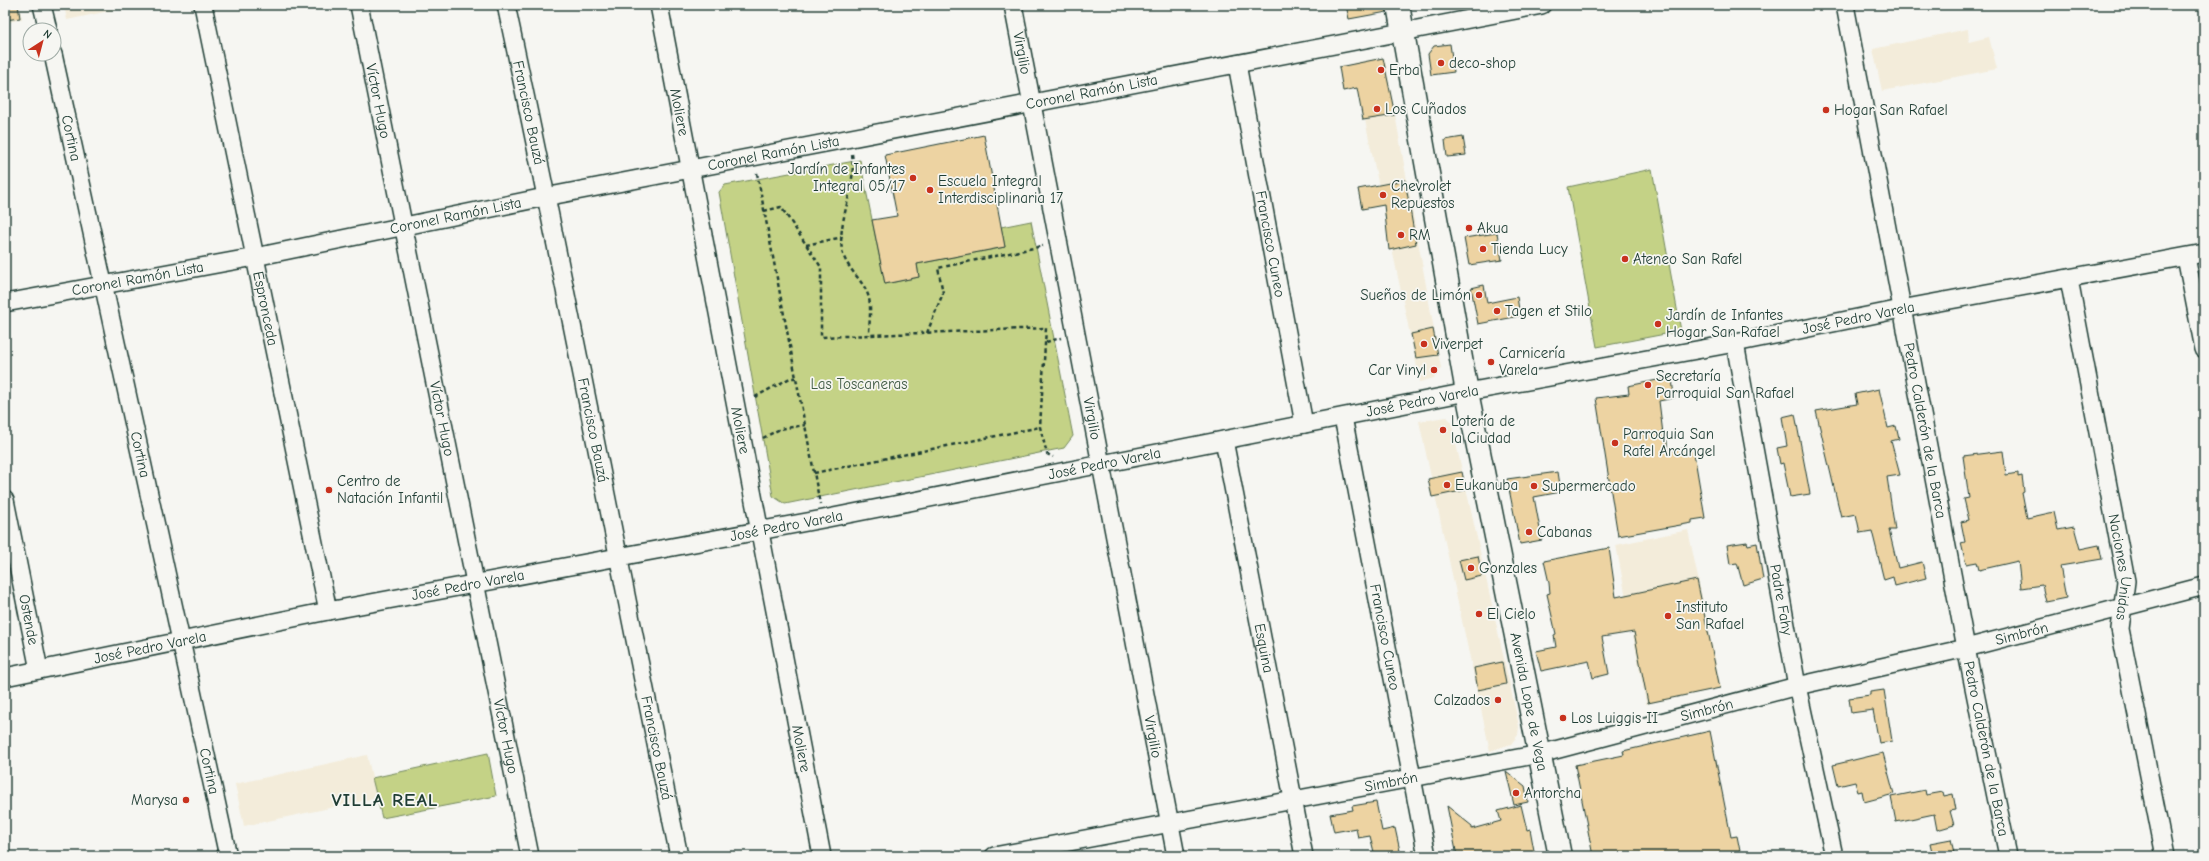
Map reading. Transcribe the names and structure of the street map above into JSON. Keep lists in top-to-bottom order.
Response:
{
  "streets": {
    "main road": ["Avenida Lope de Vega"],
    "street": [
      "Virgilio",
      "Coronel Ramón Lista",
      "Víctor Hugo",
      "Moliere",
      "Francisco Bauzá",
      "Cortina",
      "Francisco Cuneo",
      "Espronceda",
      "José Pedro Varela",
      "Pedro Calderón de la Barca",
      "Naciones Unidas",
      "Padre Fahy",
      "Ostende",
      "Simbrón",
      "Esquina"
    ]
  },
  "crossings": [
    ["Virgilio", "Coronel Ramón Lista"],
    ["Virgilio", "José Pedro Varela"],
    ["Virgilio", "Simbrón"],
    ["Coronel Ramón Lista", "Víctor Hugo"],
    ["Coronel Ramón Lista", "Moliere"],
    ["Coronel Ramón Lista", "Francisco Bauzá"],
    ["Coronel Ramón Lista", "Cortina"],
    ["Coronel Ramón Lista", "Francisco Cuneo"],
    ["Coronel Ramón Lista", "Espronceda"],
    ["Coronel Ramón Lista", "Avenida Lope de Vega"],
    ["Víctor Hugo", "José Pedro Varela"],
    ["Moliere", "José Pedro Varela"],
    ["Francisco Bauzá", "José Pedro Varela"],
    ["Cortina", "José Pedro Varela"],
    ["Francisco Cuneo", "José Pedro Varela"],
    ["Francisco Cuneo", "Simbrón"],
    ["Espronceda", "José Pedro Varela"],
    ["José Pedro Varela", "Pedro Calderón de la Barca"],
    ["José Pedro Varela", "Naciones Unidas"],
    ["José Pedro Varela", "Padre Fahy"],
    ["José Pedro Varela", "Ostende"],
    ["José Pedro Varela", "Esquina"],
    ["José Pedro Varela", "Avenida Lope de Vega"],
    ["Pedro Calderón de la Barca", "Simbrón"],
    ["Naciones Unidas", "Simbrón"],
    ["Padre Fahy", "Simbrón"],
    ["Simbrón", "Esquina"],
    ["Simbrón", "Avenida Lope de Vega"]
  ],
  "districts": ["VILLA REAL"],
  "parks": ["Las Toscaneras"],
  "places": [
    "deco-shop",
    "Erba",
    "Los Cuñados",
    "Hogar San Rafael",
    "Jardín de Infantes Integral 05/17",
    "Escuela Integral Interdisciplinaria 17",
    "Chevrolet Repuestos",
    "Akua",
    "RM",
    "Tienda Lucy",
    "Ateneo San Rafel",
    "Sueños de Limón",
    "Tagen et Stilo",
    "Jardín de Infantes Hogar San Rafael",
    "Viverpet",
    "Carnicería Varela",
    "Car Vinyl",
    "Secretaría Parroquial San Rafael",
    "Lotería de la Ciudad",
    "Parroquia San Rafel Arcángel",
    "Eukanuba",
    "Supermercado",
    "Centro de Natación Infantil",
    "Cabanas",
    "Gonzales",
    "El Cielo",
    "Instituto San Rafael",
    "Calzados",
    "Los Luiggis II",
    "Antorcha",
    "Marysa"
  ],
  "north": "top right"
}
